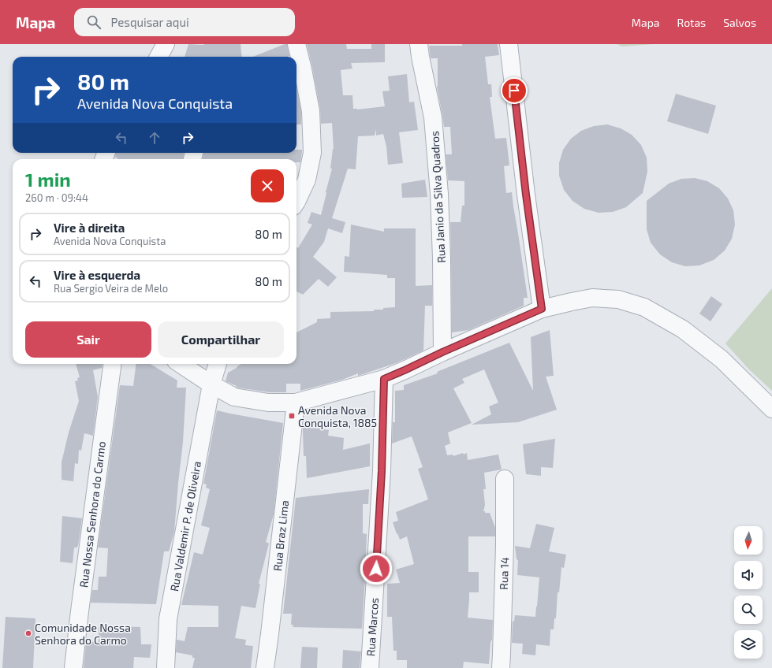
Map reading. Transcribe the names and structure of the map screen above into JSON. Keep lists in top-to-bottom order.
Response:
{
  "streets": {
    "street": [
      "Rua Janio da Silva Quadros",
      "Rua Nossa Senhora do Carmo",
      "Rua Valdemir P. de Oliveira",
      "Rua Braz Lima",
      "Rua 14",
      "Rua Marcos"
    ]
  },
  "places": {
    "transit": ["Avenida Nova Conquista, 1885"],
    "other": ["Comunidade Nossa Senhora do Carmo"]
  },
  "north": "bottom",
  "page": {
    "header": "Mapa",
    "search": "Pesquisar aqui",
    "nav": ["Mapa", "Rotas", "Salvos"],
    "turn": ["80 m", "Avenida Nova Conquista"],
    "heading": ["1 min", "260 m · 09:44"],
    "list": [
      {
        "name": "Vire à direita",
        "note": "Avenida Nova Conquista",
        "value": "80 m"
      },
      {
        "name": "Vire à esquerda",
        "note": "Rua Sergio Veira de Melo",
        "value": "80 m"
      }
    ],
    "buttons": ["Sair", "Compartilhar"]
  }
}
